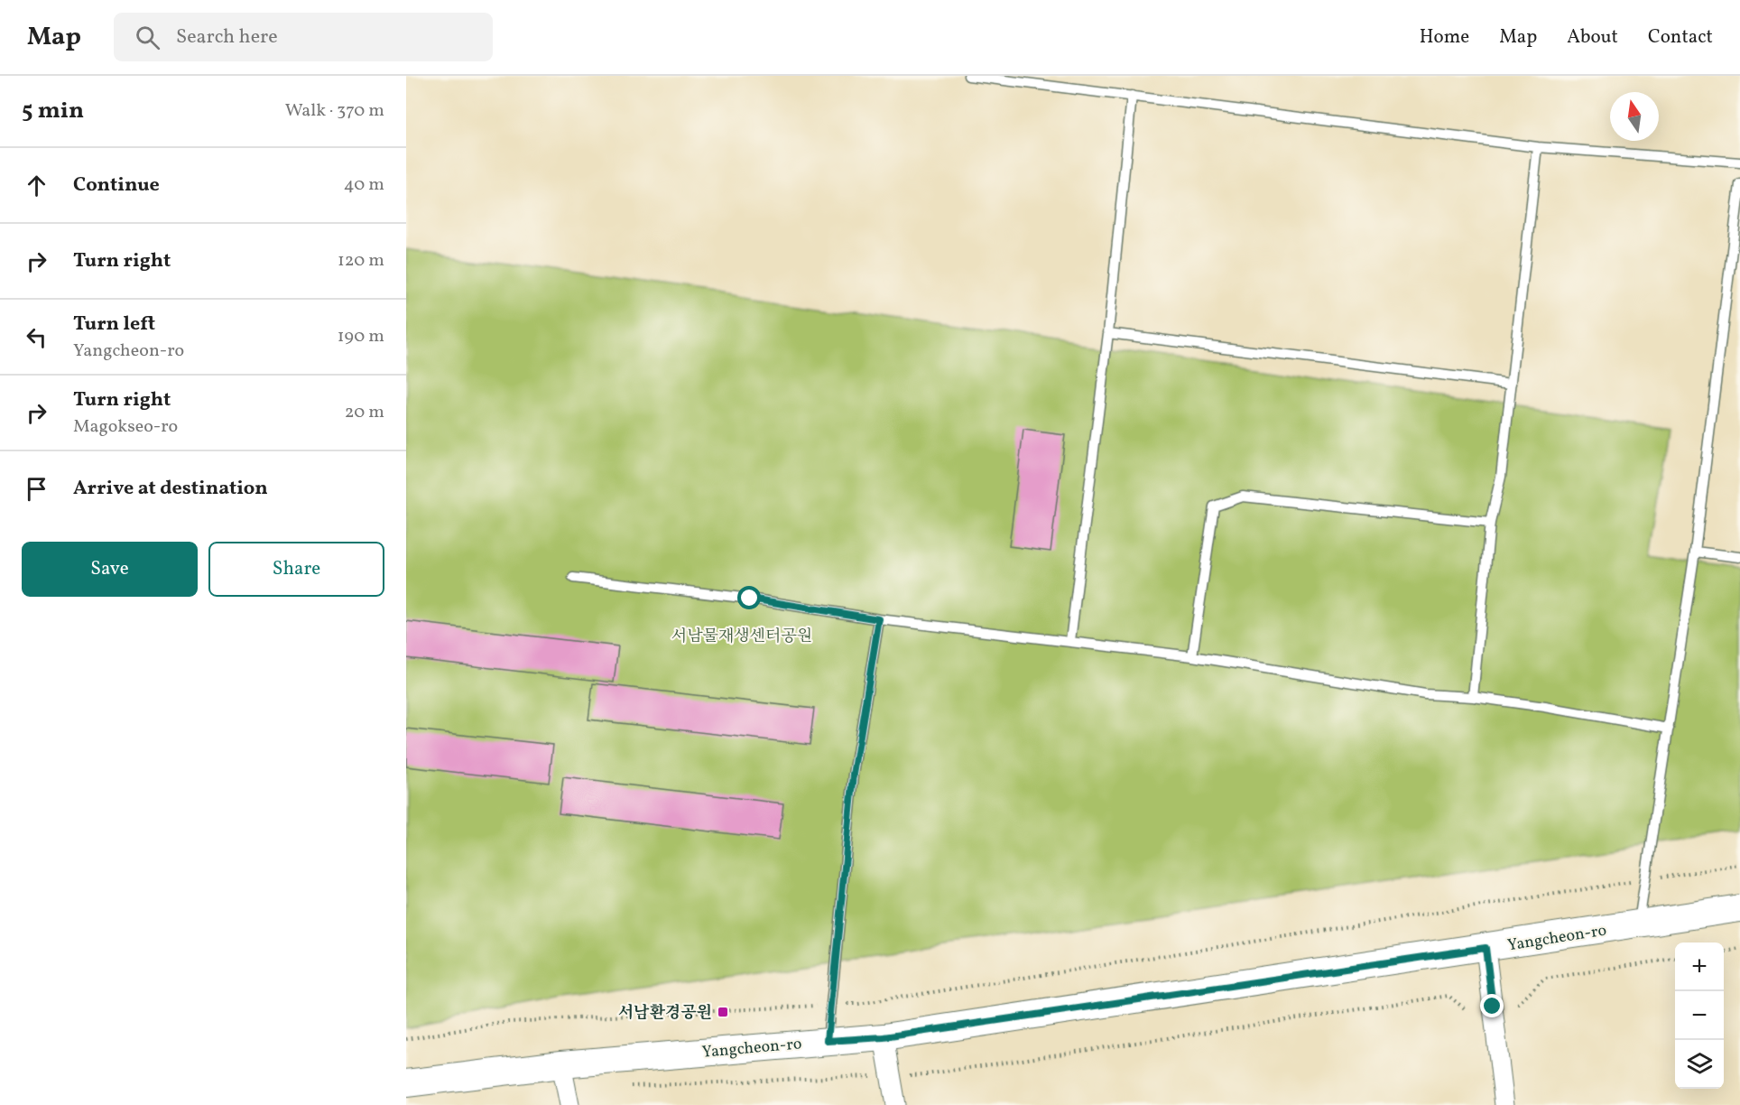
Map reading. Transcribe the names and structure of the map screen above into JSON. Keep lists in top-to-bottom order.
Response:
{
  "streets": {
    "main road": ["Yangcheon-ro"]
  },
  "parks": ["서남물재생센터공원"],
  "places": {
    "transit": ["서남환경공원"]
  },
  "north": "top",
  "page": {
    "header": "Map",
    "search": "Search here",
    "nav": [
      "Home",
      "Map",
      "About",
      "Contact"
    ],
    "heading": ["5 min", "Walk · 370 m"],
    "list": [
      ["Continue", "40 m"],
      ["Turn right", "120 m"],
      ["Turn left", "Yangcheon-ro", "190 m"],
      ["Turn right", "Magokseo-ro", "20 m"],
      "Arrive at destination"
    ],
    "buttons": ["Save", "Share"],
    "map_buttons": ["+", "−"]
  }
}
